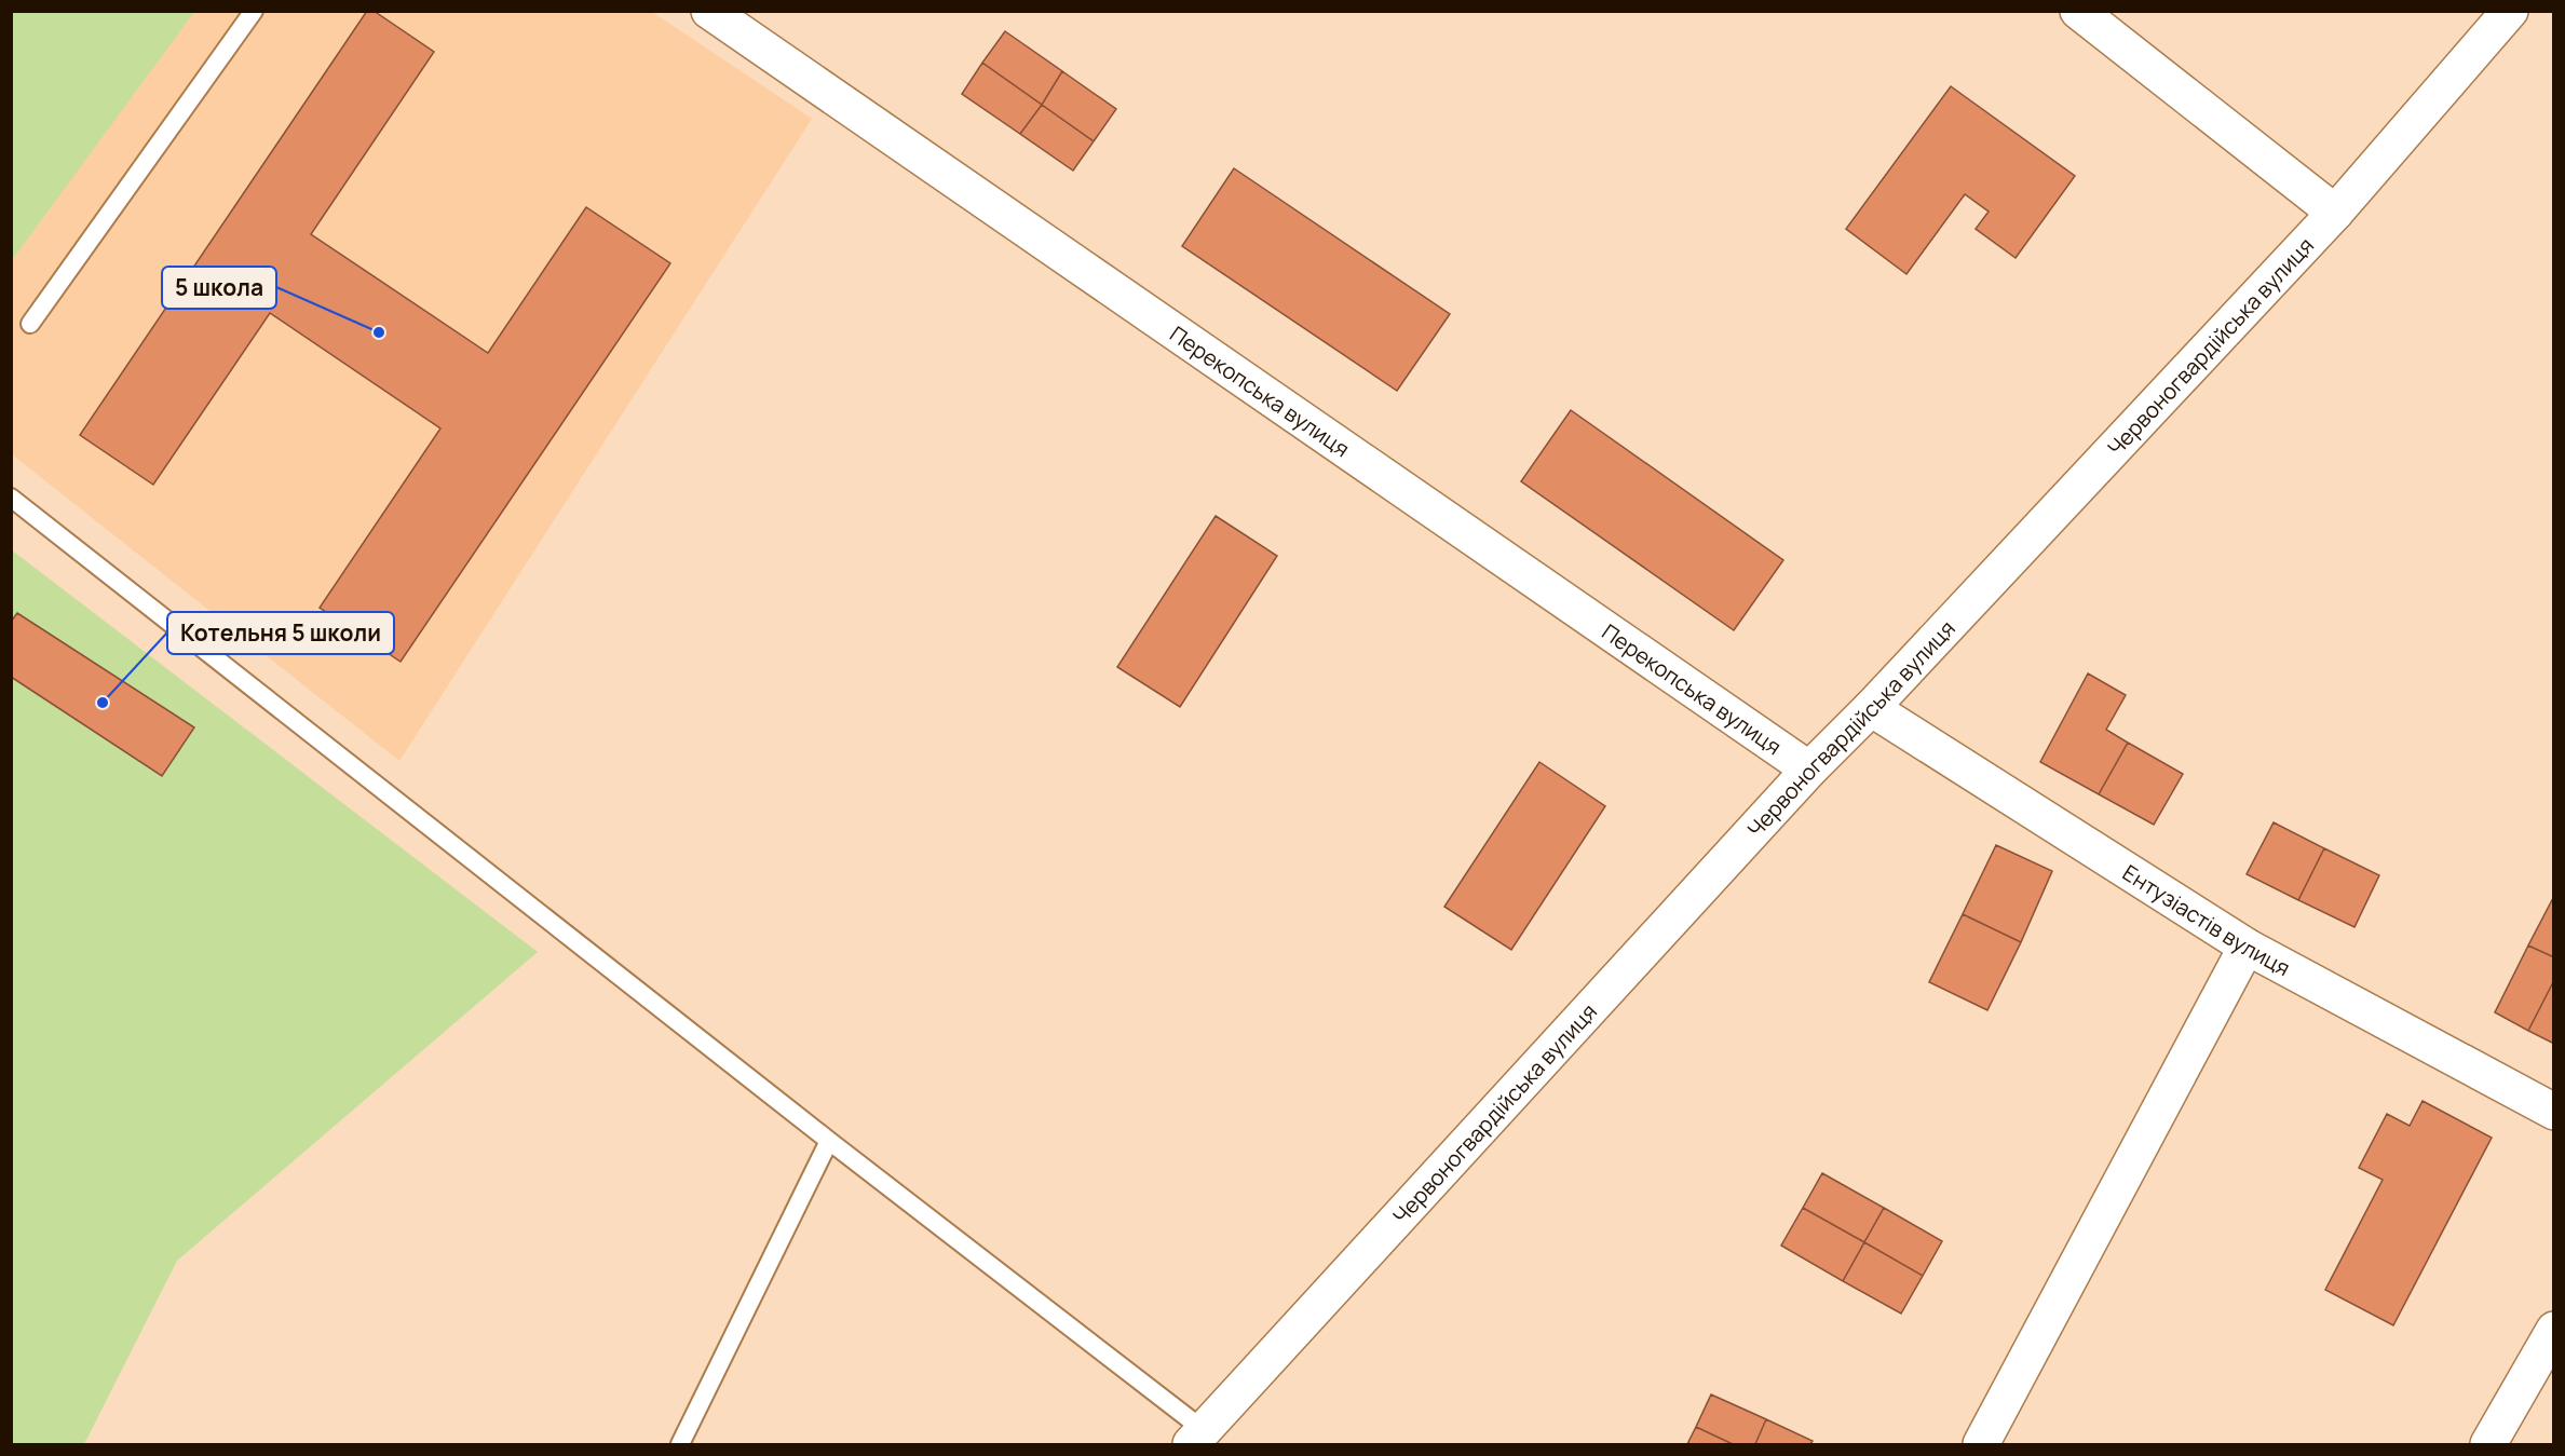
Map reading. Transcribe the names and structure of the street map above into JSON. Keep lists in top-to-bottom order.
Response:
{
  "streets": {
    "street": ["Червоногвардійська вулиця", "Перекопська вулиця", "Ентузіастів вулиця"]
  },
  "crossings": [
    ["Червоногвардійська вулиця", "Перекопська вулиця"],
    ["Червоногвардійська вулиця", "Ентузіастів вулиця"]
  ],
  "places": ["5 школа", "Котельня 5 школи"]
}
